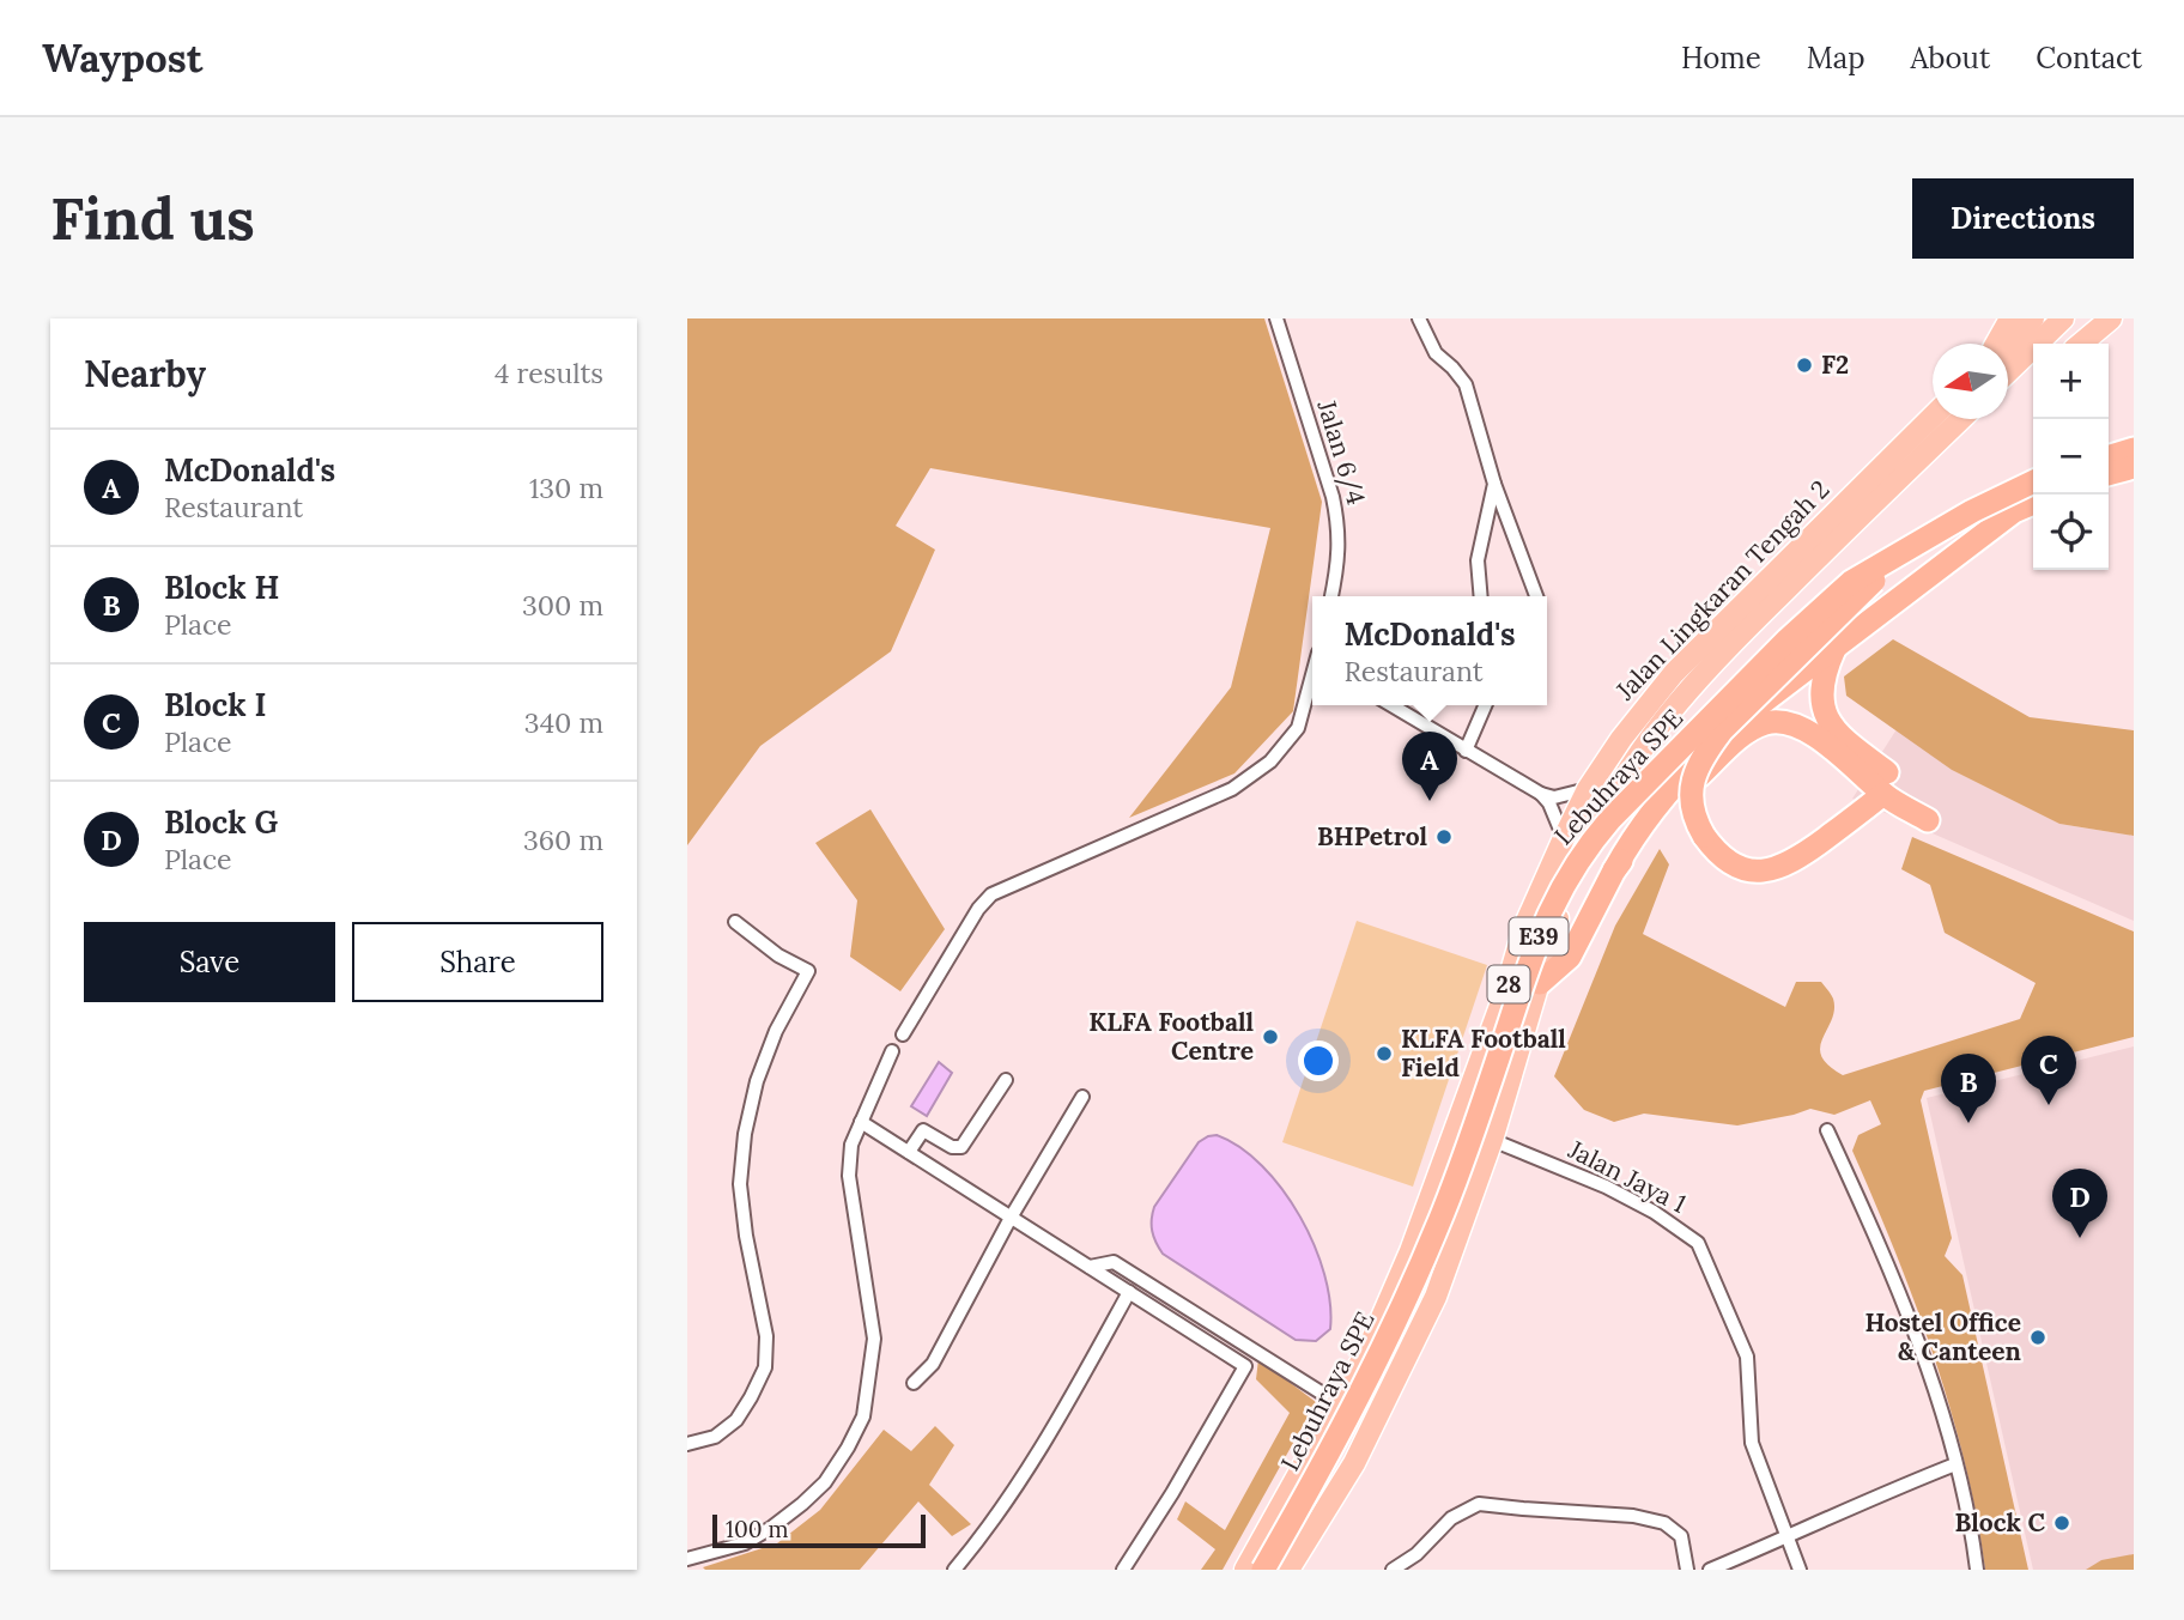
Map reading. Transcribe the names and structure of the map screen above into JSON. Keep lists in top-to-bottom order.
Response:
{
  "streets": {
    "highway": [
      "Jalan Lingkaran Tengah 2",
      "Lebuhraya SPE",
      "E39",
      "28"
    ],
    "street": ["Jalan 6/4", "Jalan Jaya 1"]
  },
  "crossings": [
    ["Jalan Lingkaran Tengah 2", "Jalan Jaya 1"]
  ],
  "places": [
    "F2",
    "BHPetrol",
    "KLFA Football Centre",
    "KLFA Football Field",
    "Hostel Office & Canteen",
    "Block C"
  ],
  "scale_bar": "100 m",
  "north": "left",
  "page": {
    "header": "Waypost",
    "nav": [
      "Home",
      "Map",
      "About",
      "Contact"
    ],
    "buttons": [
      "Directions",
      ["Save", "Share"]
    ],
    "title": "Find us",
    "heading": ["Nearby", "4 results"],
    "map_buttons": ["+", "−"],
    "list": [
      {
        "mark": "A",
        "name": "McDonald's",
        "note": "Restaurant",
        "value": "130 m"
      },
      {
        "mark": "B",
        "name": "Block H",
        "note": "Place",
        "value": "300 m"
      },
      {
        "mark": "C",
        "name": "Block I",
        "note": "Place",
        "value": "340 m"
      },
      {
        "mark": "D",
        "name": "Block G",
        "note": "Place",
        "value": "360 m"
      }
    ],
    "popup": ["McDonald's", "Restaurant"],
    "pins": [
      "A",
      "C",
      "B",
      "D"
    ],
    "scale": "100 m"
  }
}
